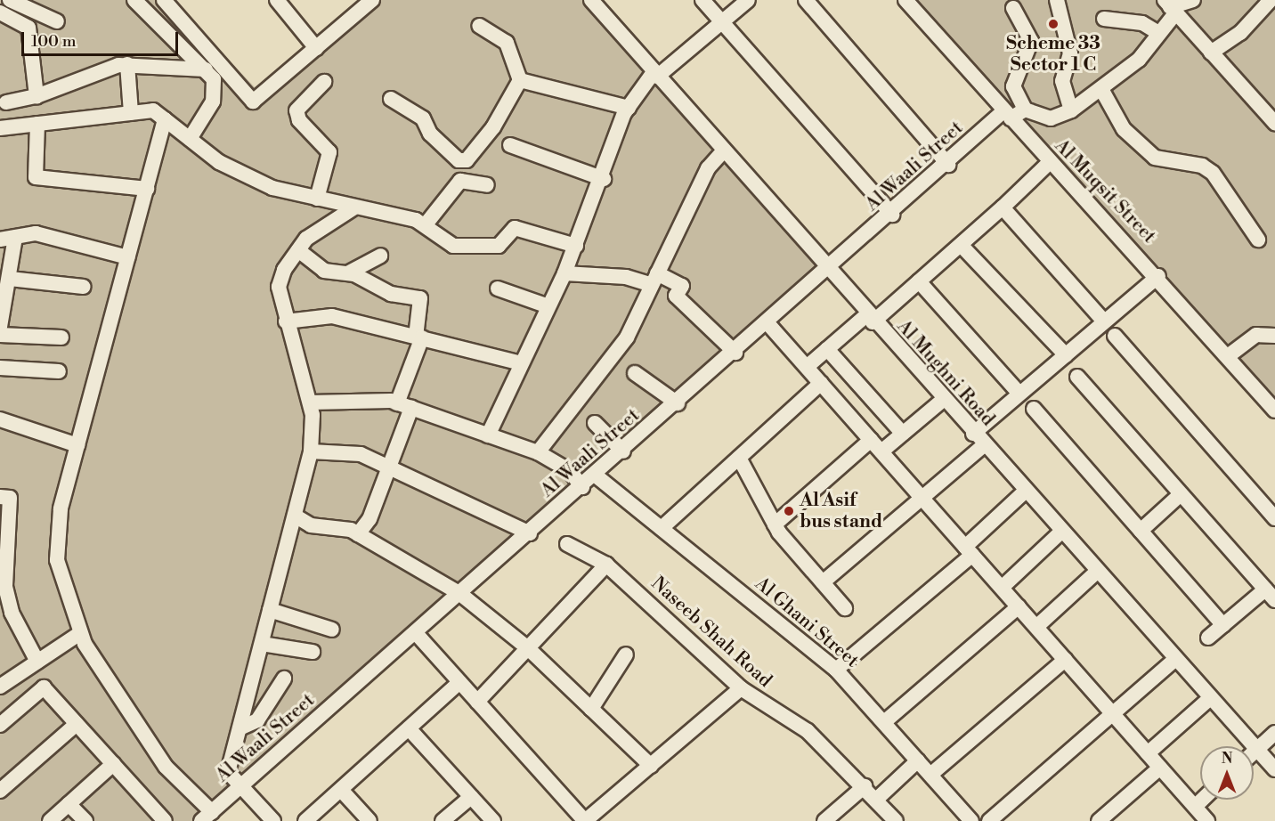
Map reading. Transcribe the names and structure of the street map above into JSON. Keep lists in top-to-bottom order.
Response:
{
  "streets": {
    "street": [
      "Al Waali Street",
      "Al Muqsit Street",
      "Al Mughni Road",
      "Al Ghani Street",
      "Naseeb Shah Road"
    ]
  },
  "crossings": [
    ["Al Waali Street", "Al Muqsit Street"],
    ["Al Waali Street", "Al Mughni Road"],
    ["Al Waali Street", "Al Ghani Street"]
  ],
  "places": ["Scheme 33 Sector 1 C", "Al Asif bus stand"],
  "scale_bar": "100 m",
  "north": "top"
}
